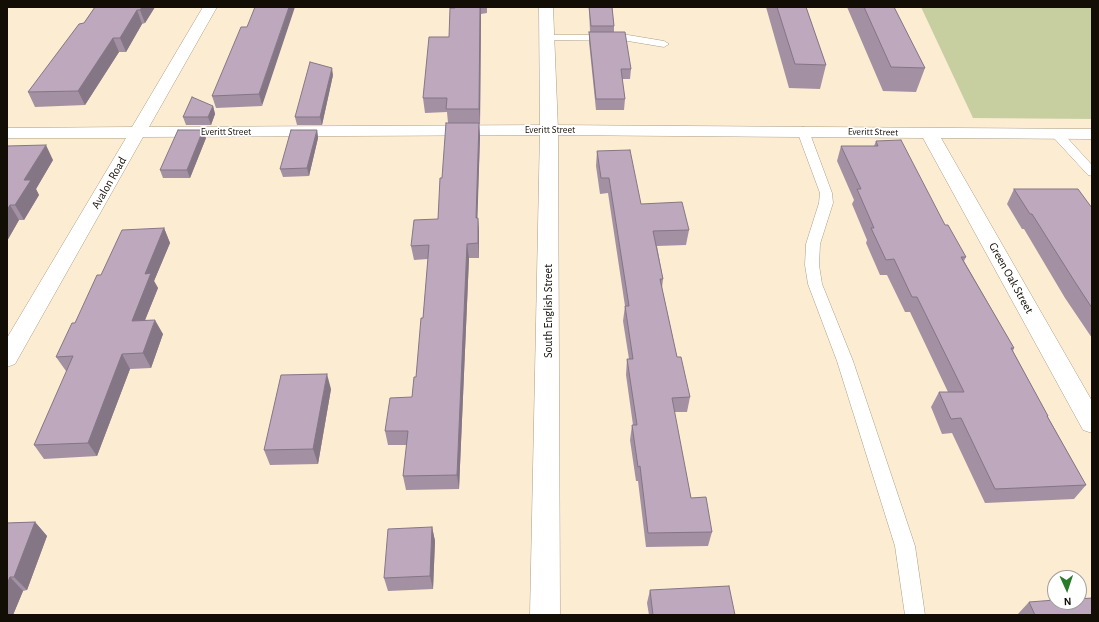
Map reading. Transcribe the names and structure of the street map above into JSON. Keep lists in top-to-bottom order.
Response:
{
  "streets": {
    "street": [
      "Everitt Street",
      "Avalon Road",
      "Green Oak Street",
      "South English Street"
    ]
  },
  "crossings": [
    ["Everitt Street", "Avalon Road"],
    ["Everitt Street", "Green Oak Street"],
    ["Everitt Street", "South English Street"]
  ],
  "north": "bottom"
}
